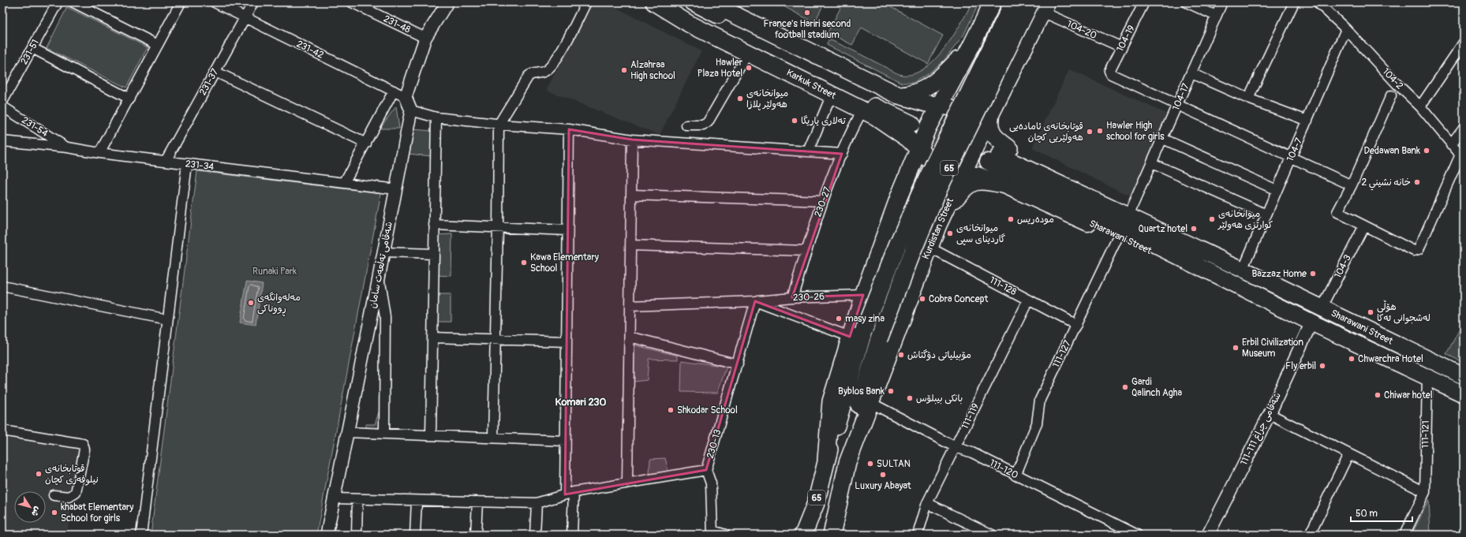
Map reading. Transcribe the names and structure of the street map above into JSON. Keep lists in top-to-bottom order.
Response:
{
  "streets": {
    "highway": ["Karkuk Street", "65", "Kurdistan Street"],
    "main road": ["Sharawani Street"],
    "street": [
      "231-48",
      "104-20",
      "104-19",
      "231-42",
      "231-51",
      "104-2",
      "231-37",
      "104-17",
      "231-54",
      "104-7",
      "231-34",
      "230-27",
      "شەقامی تەڵعەت سامان",
      "104-3",
      "111-128",
      "230-26",
      "111-127",
      "111-119",
      "شەقامی چراغ 111-111",
      "111-121",
      "230-13",
      "111-120"
    ]
  },
  "crossings": [
    ["104-20", "104-19"],
    ["104-20", "Kurdistan Street"],
    ["104-19", "104-17"],
    ["231-42", "231-37"],
    ["104-2", "104-7"],
    ["231-37", "231-34"],
    ["Karkuk Street", "65"],
    ["Karkuk Street", "230-27"],
    ["Karkuk Street", "Kurdistan Street"],
    ["Karkuk Street", "Sharawani Street"],
    ["104-17", "Sharawani Street"],
    ["231-54", "231-34"],
    ["104-7", "Sharawani Street"],
    ["231-34", "شەقامی تەڵعەت سامان"],
    ["65", "Kurdistan Street"],
    ["65", "Sharawani Street"],
    ["65", "230-26"],
    ["230-27", "230-26"],
    ["Kurdistan Street", "Sharawani Street"],
    ["Kurdistan Street", "111-128"],
    ["Kurdistan Street", "111-120"],
    ["Sharawani Street", "104-3"],
    ["Sharawani Street", "111-127"],
    ["Sharawani Street", "شەقامی چراغ 111-111"],
    ["Sharawani Street", "111-121"],
    ["111-128", "111-127"],
    ["111-128", "111-119"],
    ["230-26", "230-13"],
    ["111-127", "111-120"],
    ["111-119", "111-120"]
  ],
  "districts": ["Komari 230"],
  "parks": ["Runaki Park"],
  "places": [
    "France's Hariri second football stadium",
    "Hawler Plaza Hotel",
    "Alzahraa High school",
    "میوانخانەی هەولێر پلازا",
    "تەلاری یاریگا",
    "Hawler High school for girls",
    "قوتابخانەی ئامادەیی هەولێریی کچان",
    "Dedawan Bank",
    "خانه نشيني 2",
    "مودەریس",
    "میوانخانەی کوارتزی هەولێر",
    "Quartz hotel",
    "میوانخانەی گاردینای سپی",
    "Kawa Elementary School",
    "Bazzaz Home",
    "Cobra Concept",
    "مەلەوانگەی ڕووناکی",
    "هۆڵی لەشجوانی ئەکا",
    "masy zina",
    "Erbil Civilization Museum",
    "مۆبیلیاتی دۆگتاش",
    "Chwarchra Hotel",
    "Fly erbil",
    "Gardi Qalinch Agha",
    "Byblos Bank",
    "Chiwar hotel",
    "بانکی بیبلۆس",
    "Shkodar School",
    "SULTAN",
    "قوتابخانەی نیلوفەری کچان",
    "Luxury Abayat",
    "khabat Elementary School for girls"
  ],
  "scale_bar": "50 m",
  "north": "bottom right"
}
